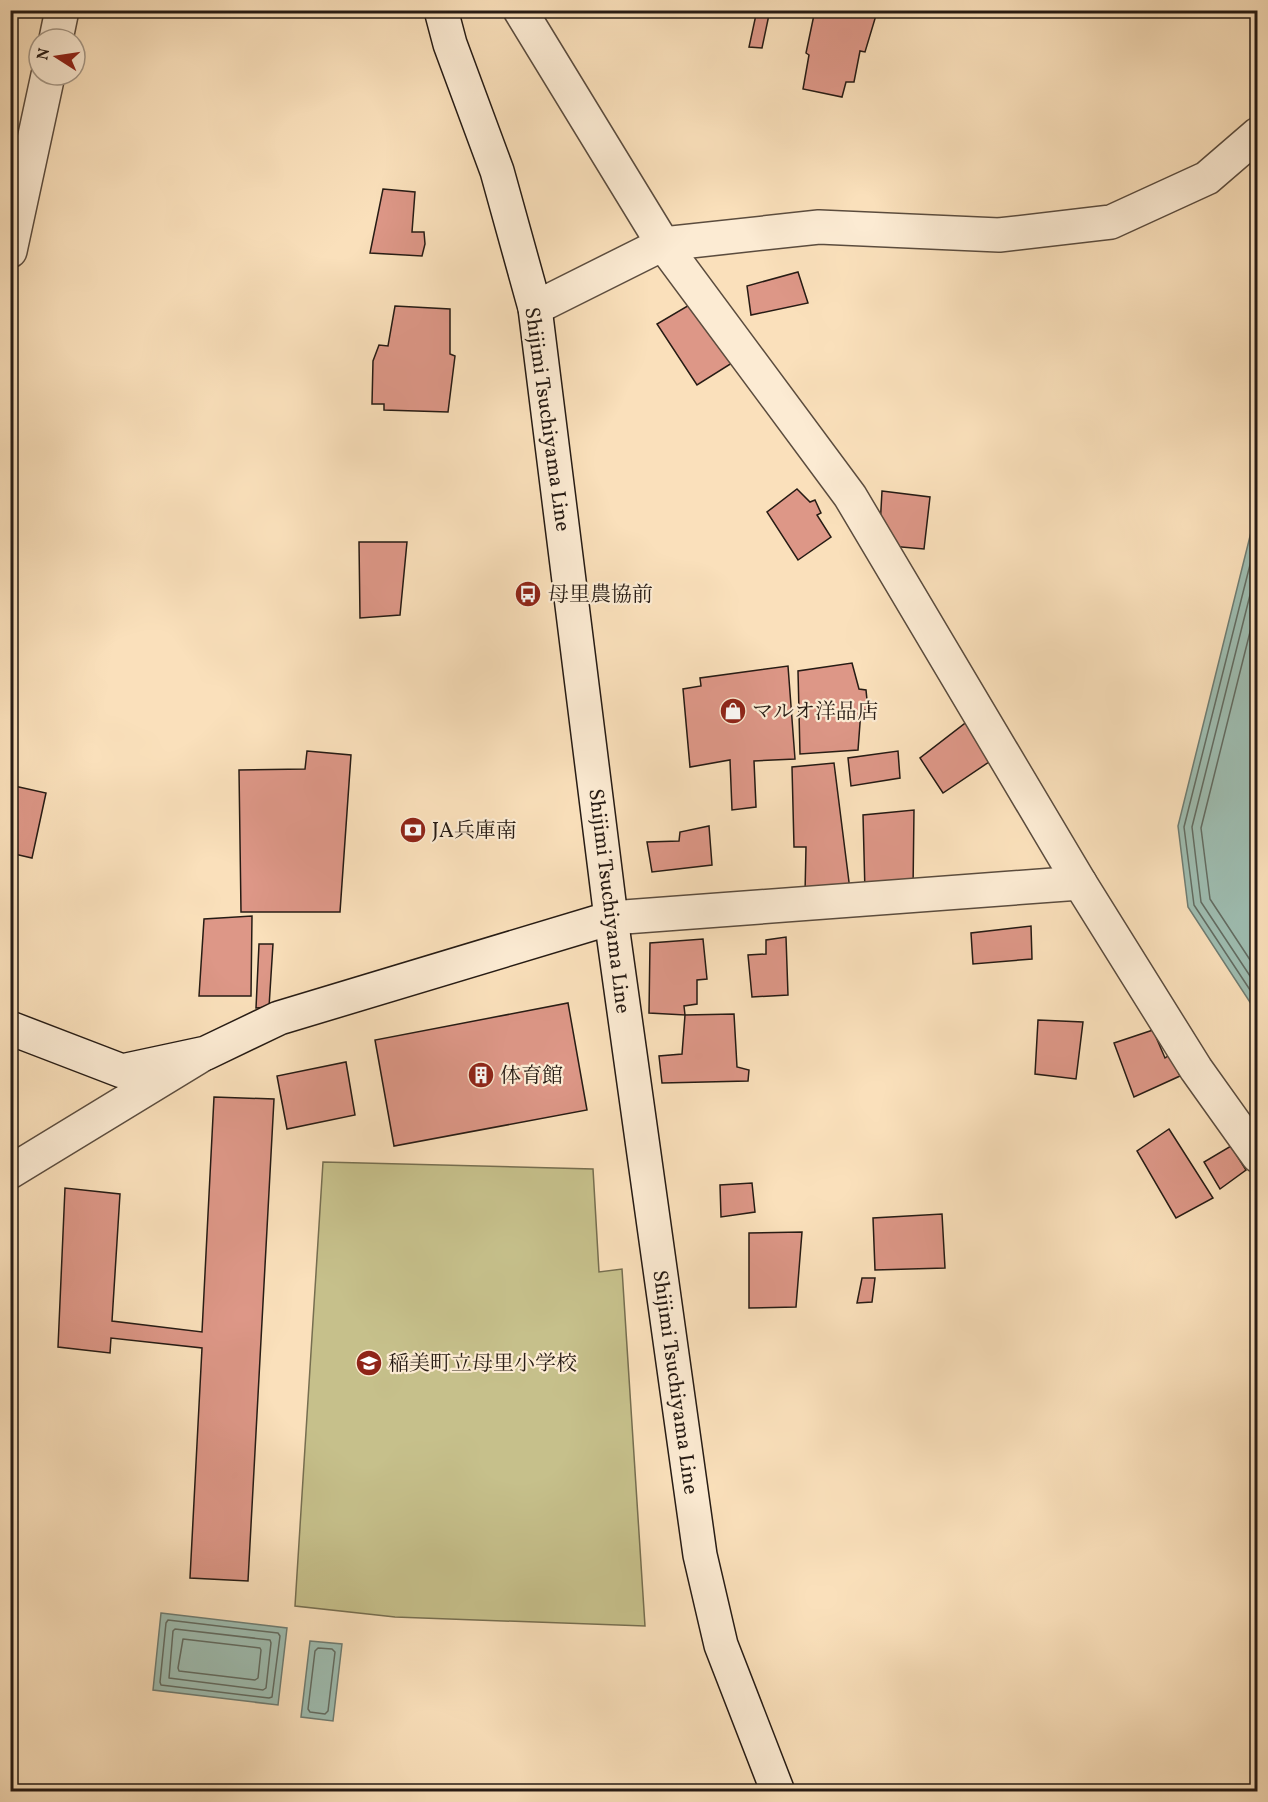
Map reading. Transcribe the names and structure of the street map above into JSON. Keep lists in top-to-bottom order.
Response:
{
  "streets": {
    "street": ["Shijimi Tsuchiyama Line"]
  },
  "places": {
    "bus stop": ["母里農協前"],
    "shop": ["マルオ洋品店"],
    "bank": ["JA兵庫南"],
    "building": ["体育館"],
    "school or university": ["稲美町立母里小学校"]
  },
  "north": "left"
}
